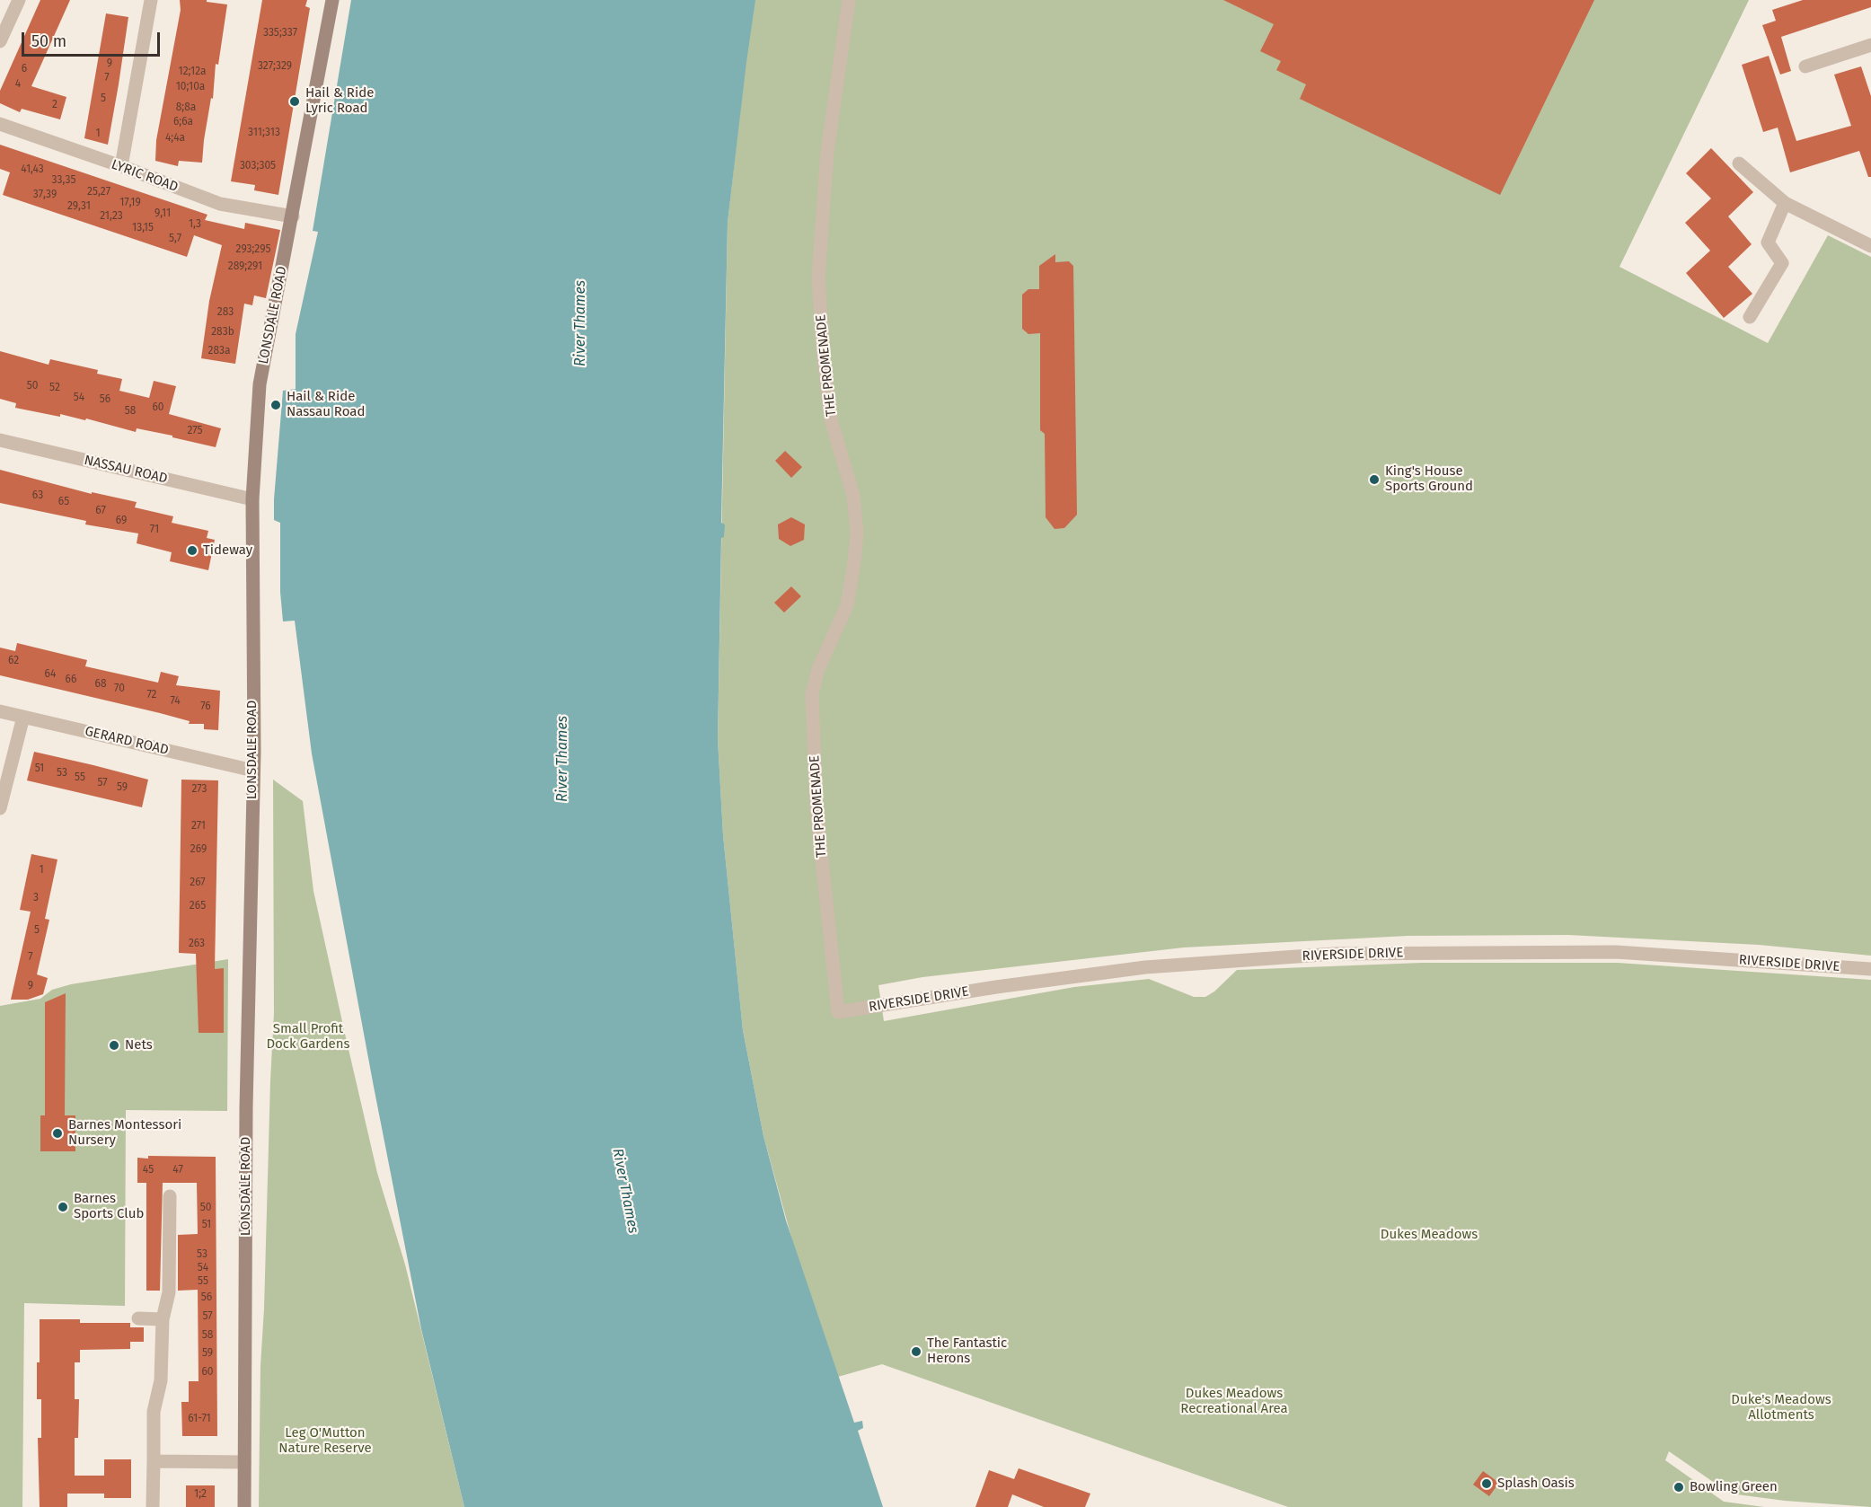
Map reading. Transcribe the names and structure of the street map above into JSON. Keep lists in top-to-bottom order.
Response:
{
  "streets": {
    "main road": ["LONSDALE ROAD"],
    "street": [
      "LYRIC ROAD",
      "THE PROMENADE",
      "NASSAU ROAD",
      "GERARD ROAD",
      "RIVERSIDE DRIVE"
    ]
  },
  "crossings": [
    ["LYRIC ROAD", "LONSDALE ROAD"],
    ["LONSDALE ROAD", "NASSAU ROAD"],
    ["LONSDALE ROAD", "GERARD ROAD"],
    ["THE PROMENADE", "RIVERSIDE DRIVE"]
  ],
  "water": ["River Thames"],
  "parks": [
    "Small Profit Dock Gardens",
    "Dukes Meadows",
    "Dukes Meadows Recreational Area",
    "Duke's Meadows Allotments",
    "Leg O'Mutton Nature Reserve"
  ],
  "places": [
    "Hail & Ride Lyric Road",
    "Hail & Ride Nassau Road",
    "King's House Sports Ground",
    "Tideway",
    "Nets",
    "Barnes Montessori Nursery",
    "Barnes Sports Club",
    "The Fantastic Herons",
    "Splash Oasis",
    "Bowling Green"
  ],
  "house_numbers": [
    "335;337",
    "9",
    "327;329",
    "6",
    "12;12a",
    "7",
    "4",
    "10;10a",
    "5",
    "2",
    "8;8a",
    "6;6a",
    "311;313",
    "1",
    "4;4a",
    "303;305",
    "41,43",
    "33,35",
    "25,27",
    "37,39",
    "17,19",
    "29,31",
    "9,11",
    "21,23",
    "1,3",
    "13,15",
    "5,7",
    "293;295",
    "289;291",
    "283",
    "283b",
    "283a",
    "50",
    "52",
    "54",
    "56",
    "60",
    "58",
    "275",
    "63",
    "65",
    "67",
    "69",
    "71",
    "62",
    "64",
    "66",
    "68",
    "70",
    "72",
    "74",
    "76",
    "51",
    "53",
    "55",
    "57",
    "59",
    "273",
    "271",
    "269",
    "1",
    "267",
    "3",
    "265",
    "5",
    "263",
    "7",
    "9",
    "45",
    "47",
    "50",
    "51",
    "53",
    "54",
    "55",
    "56",
    "57",
    "58",
    "59",
    "60",
    "61-71",
    "1;2"
  ],
  "scale_bar": "50 m"
}
